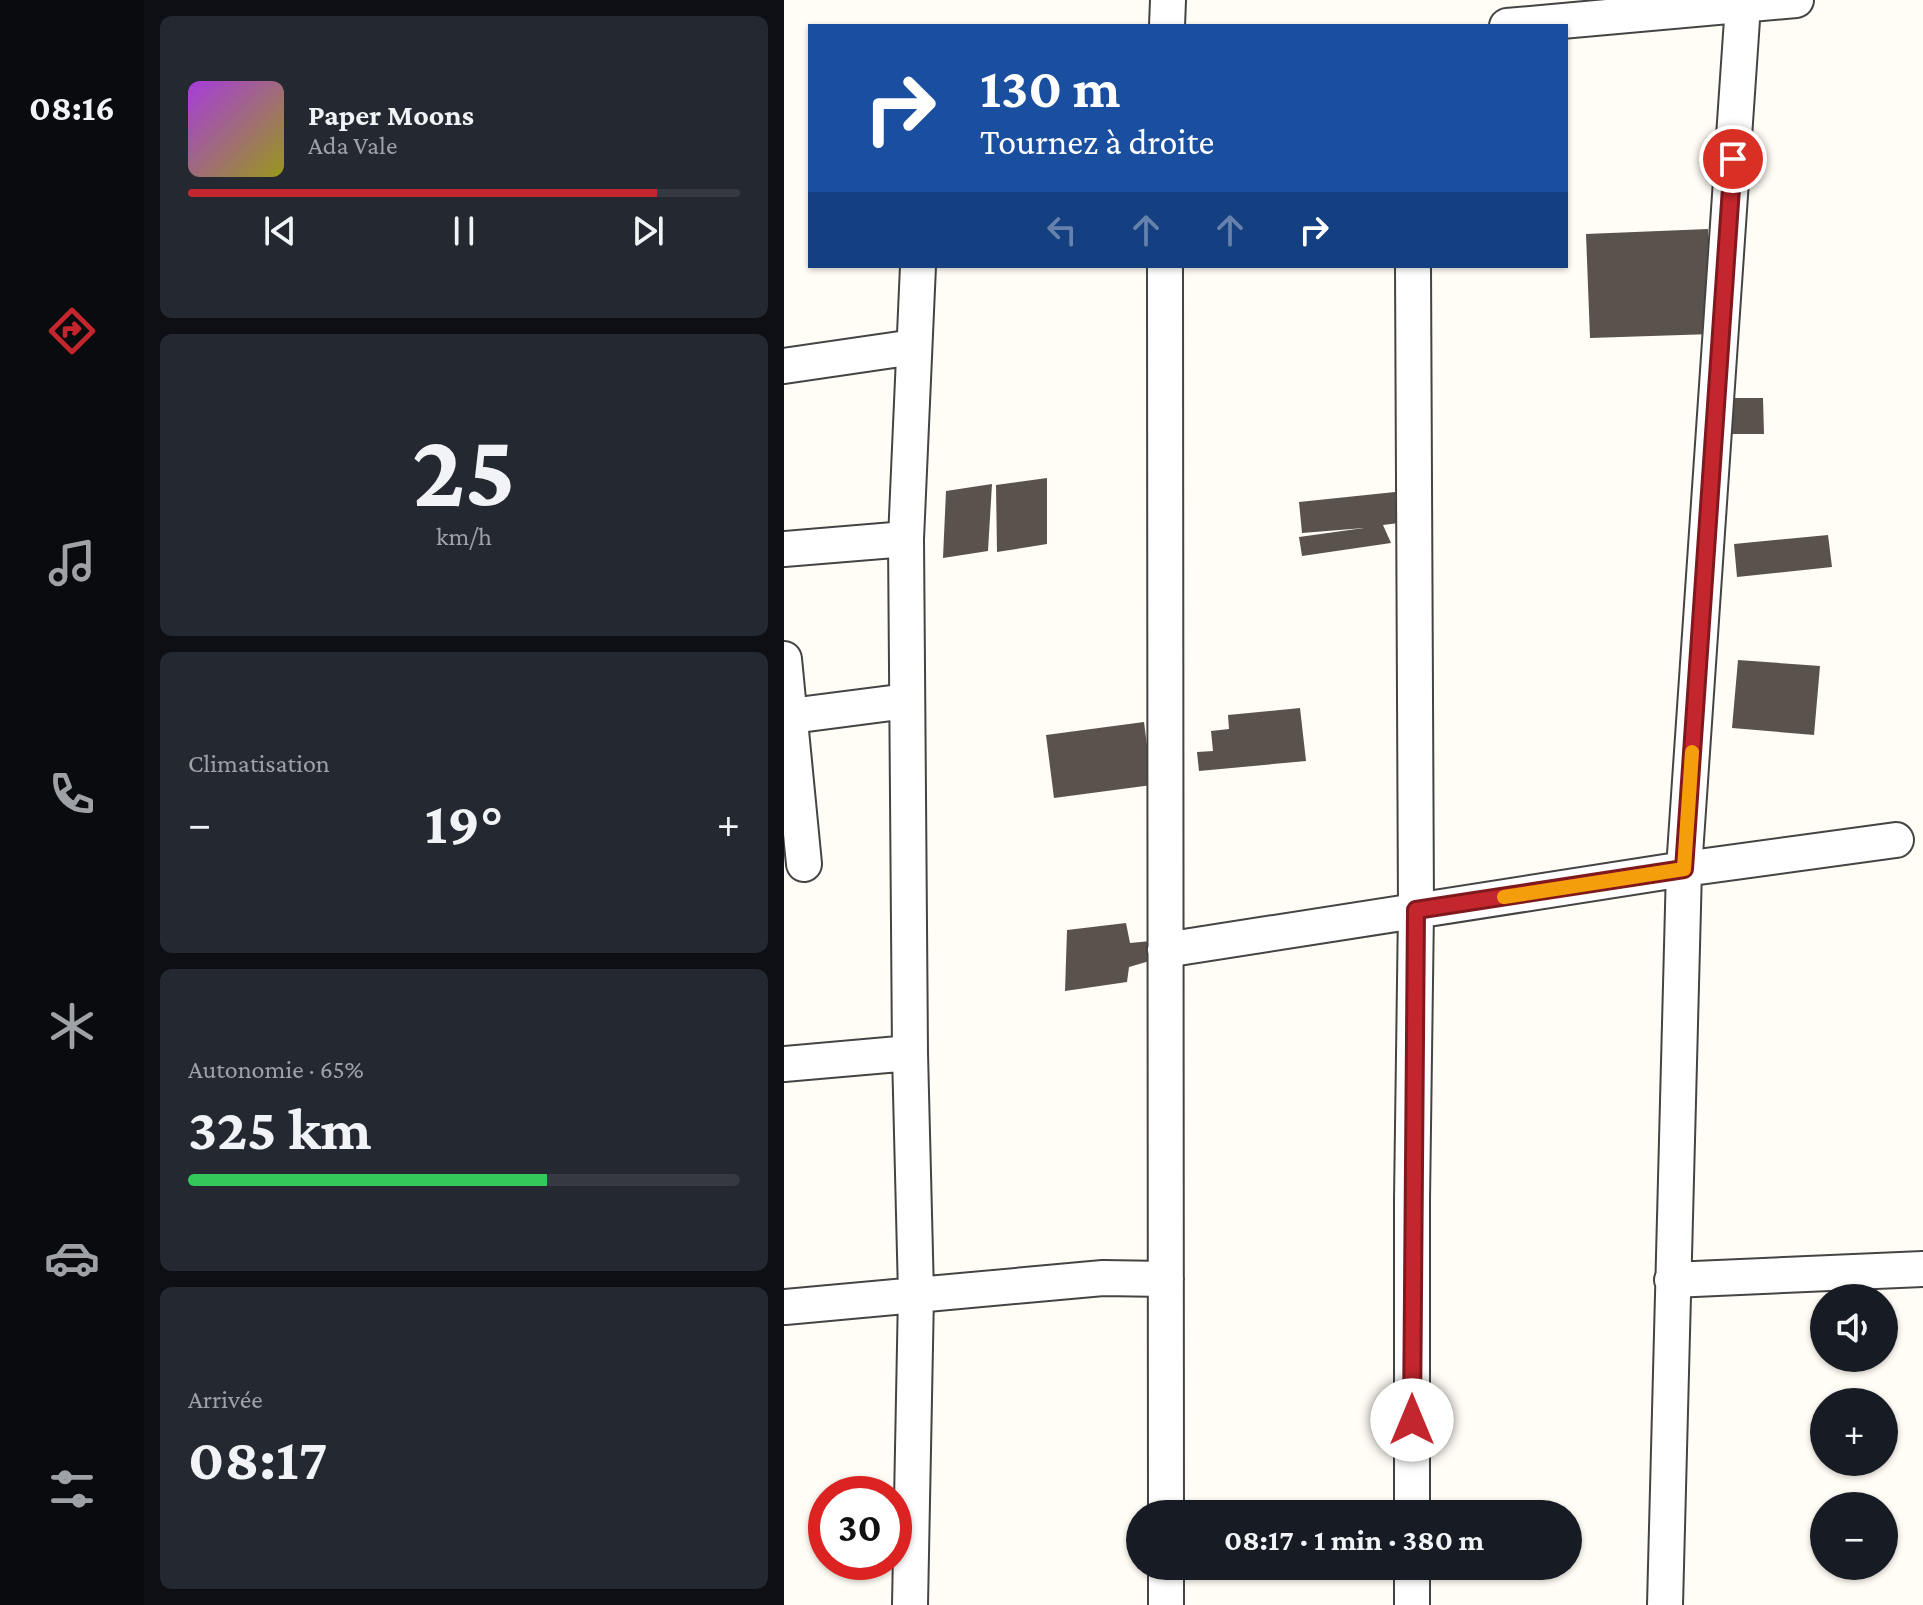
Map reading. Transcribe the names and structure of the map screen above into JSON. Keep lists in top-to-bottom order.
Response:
{
  "page": {
    "tabs": "08:16",
    "turn": ["130 m", "Tournez à droite"],
    "song": ["Paper Moons", "Ada Vale"],
    "tile": [
      ["25", "km/h"],
      "Climatisation",
      ["Autonomie · 65%", "325 km"],
      ["Arrivée", "08:17"]
    ],
    "heat": ["−", "19°", "+"],
    "map_buttons": ["+", "−"],
    "limit": "30",
    "trip": "08:17 · 1 min · 380 m"
  }
}
